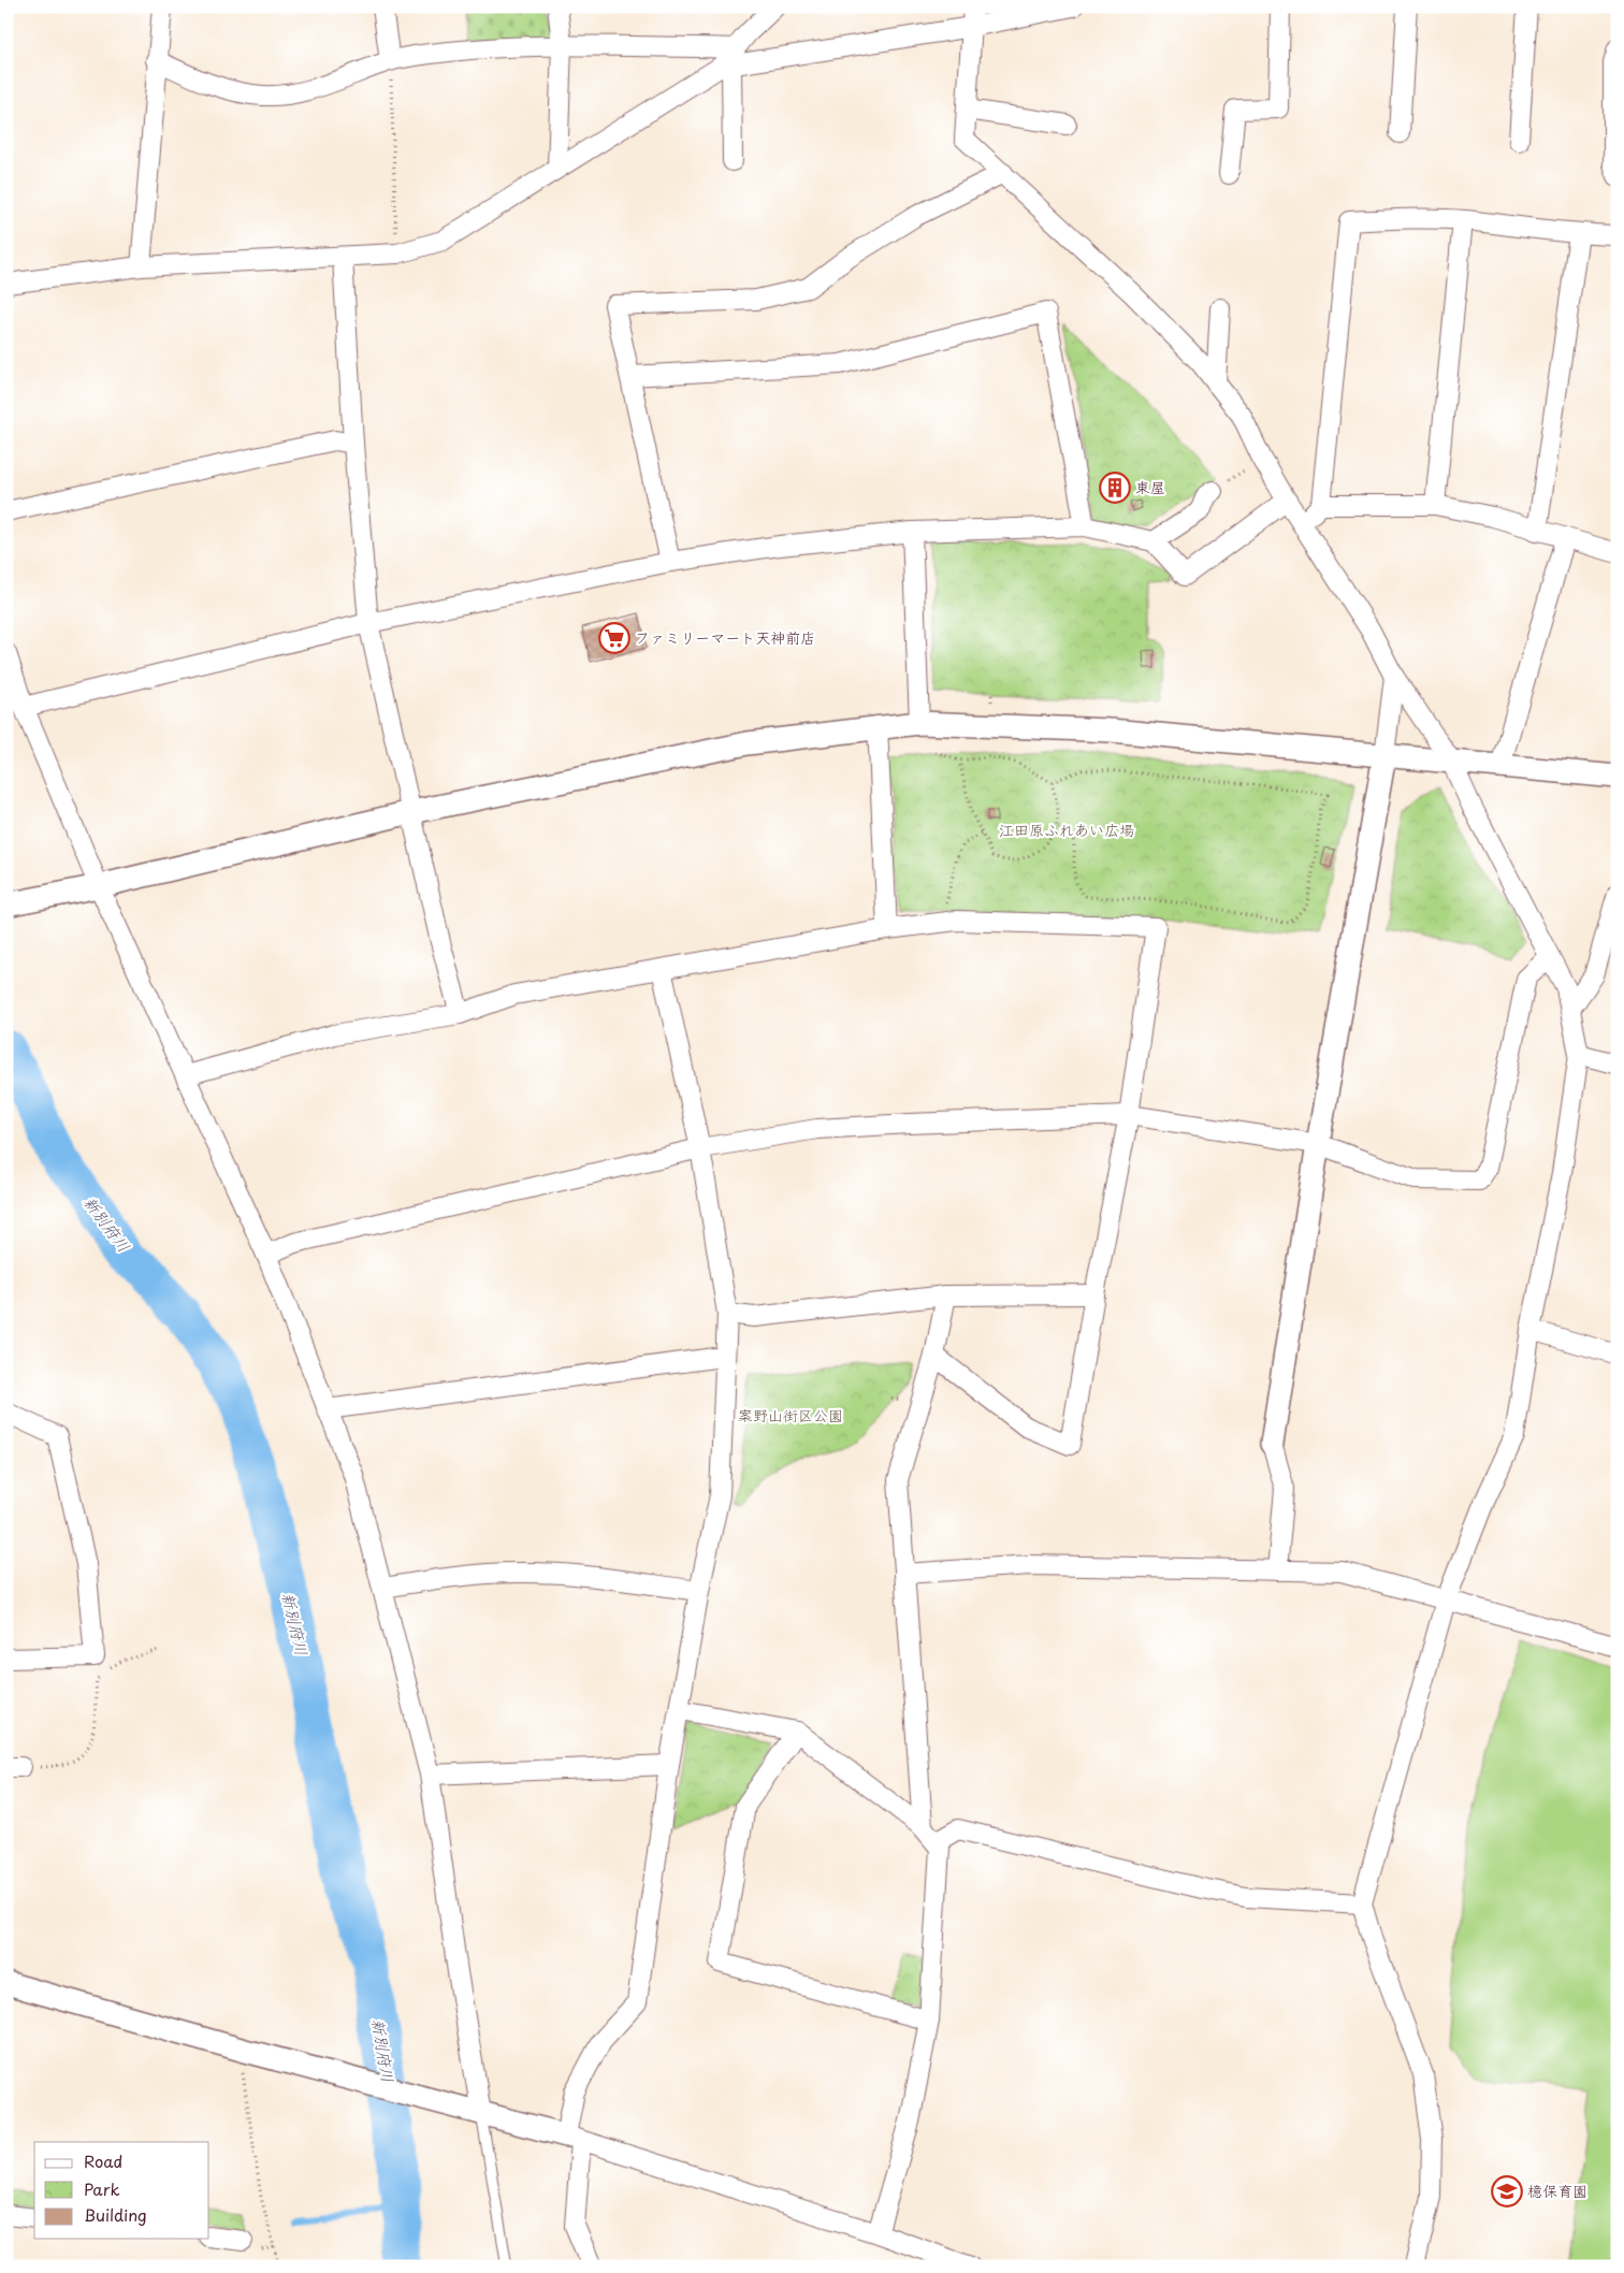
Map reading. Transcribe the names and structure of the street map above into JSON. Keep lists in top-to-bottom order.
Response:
{
  "water": ["新別府川"],
  "parks": ["江田原ふれあい広場", "案野山街区公園"],
  "places": {
    "building": ["東屋"],
    "supermarket": ["ファミリーマート天神前店"],
    "school or university": ["檍保育園"]
  },
  "legend": ["Road", "Park", "Building"]
}
